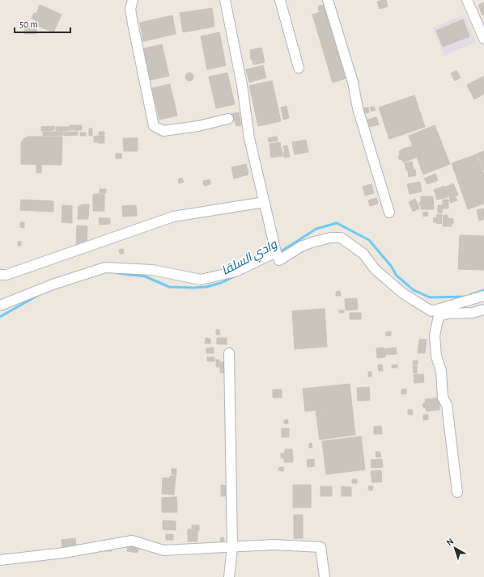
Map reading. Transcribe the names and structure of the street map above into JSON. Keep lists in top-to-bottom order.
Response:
{
  "water": ["وادي السلقا"],
  "scale_bar": "50 m",
  "north": "top left"
}
